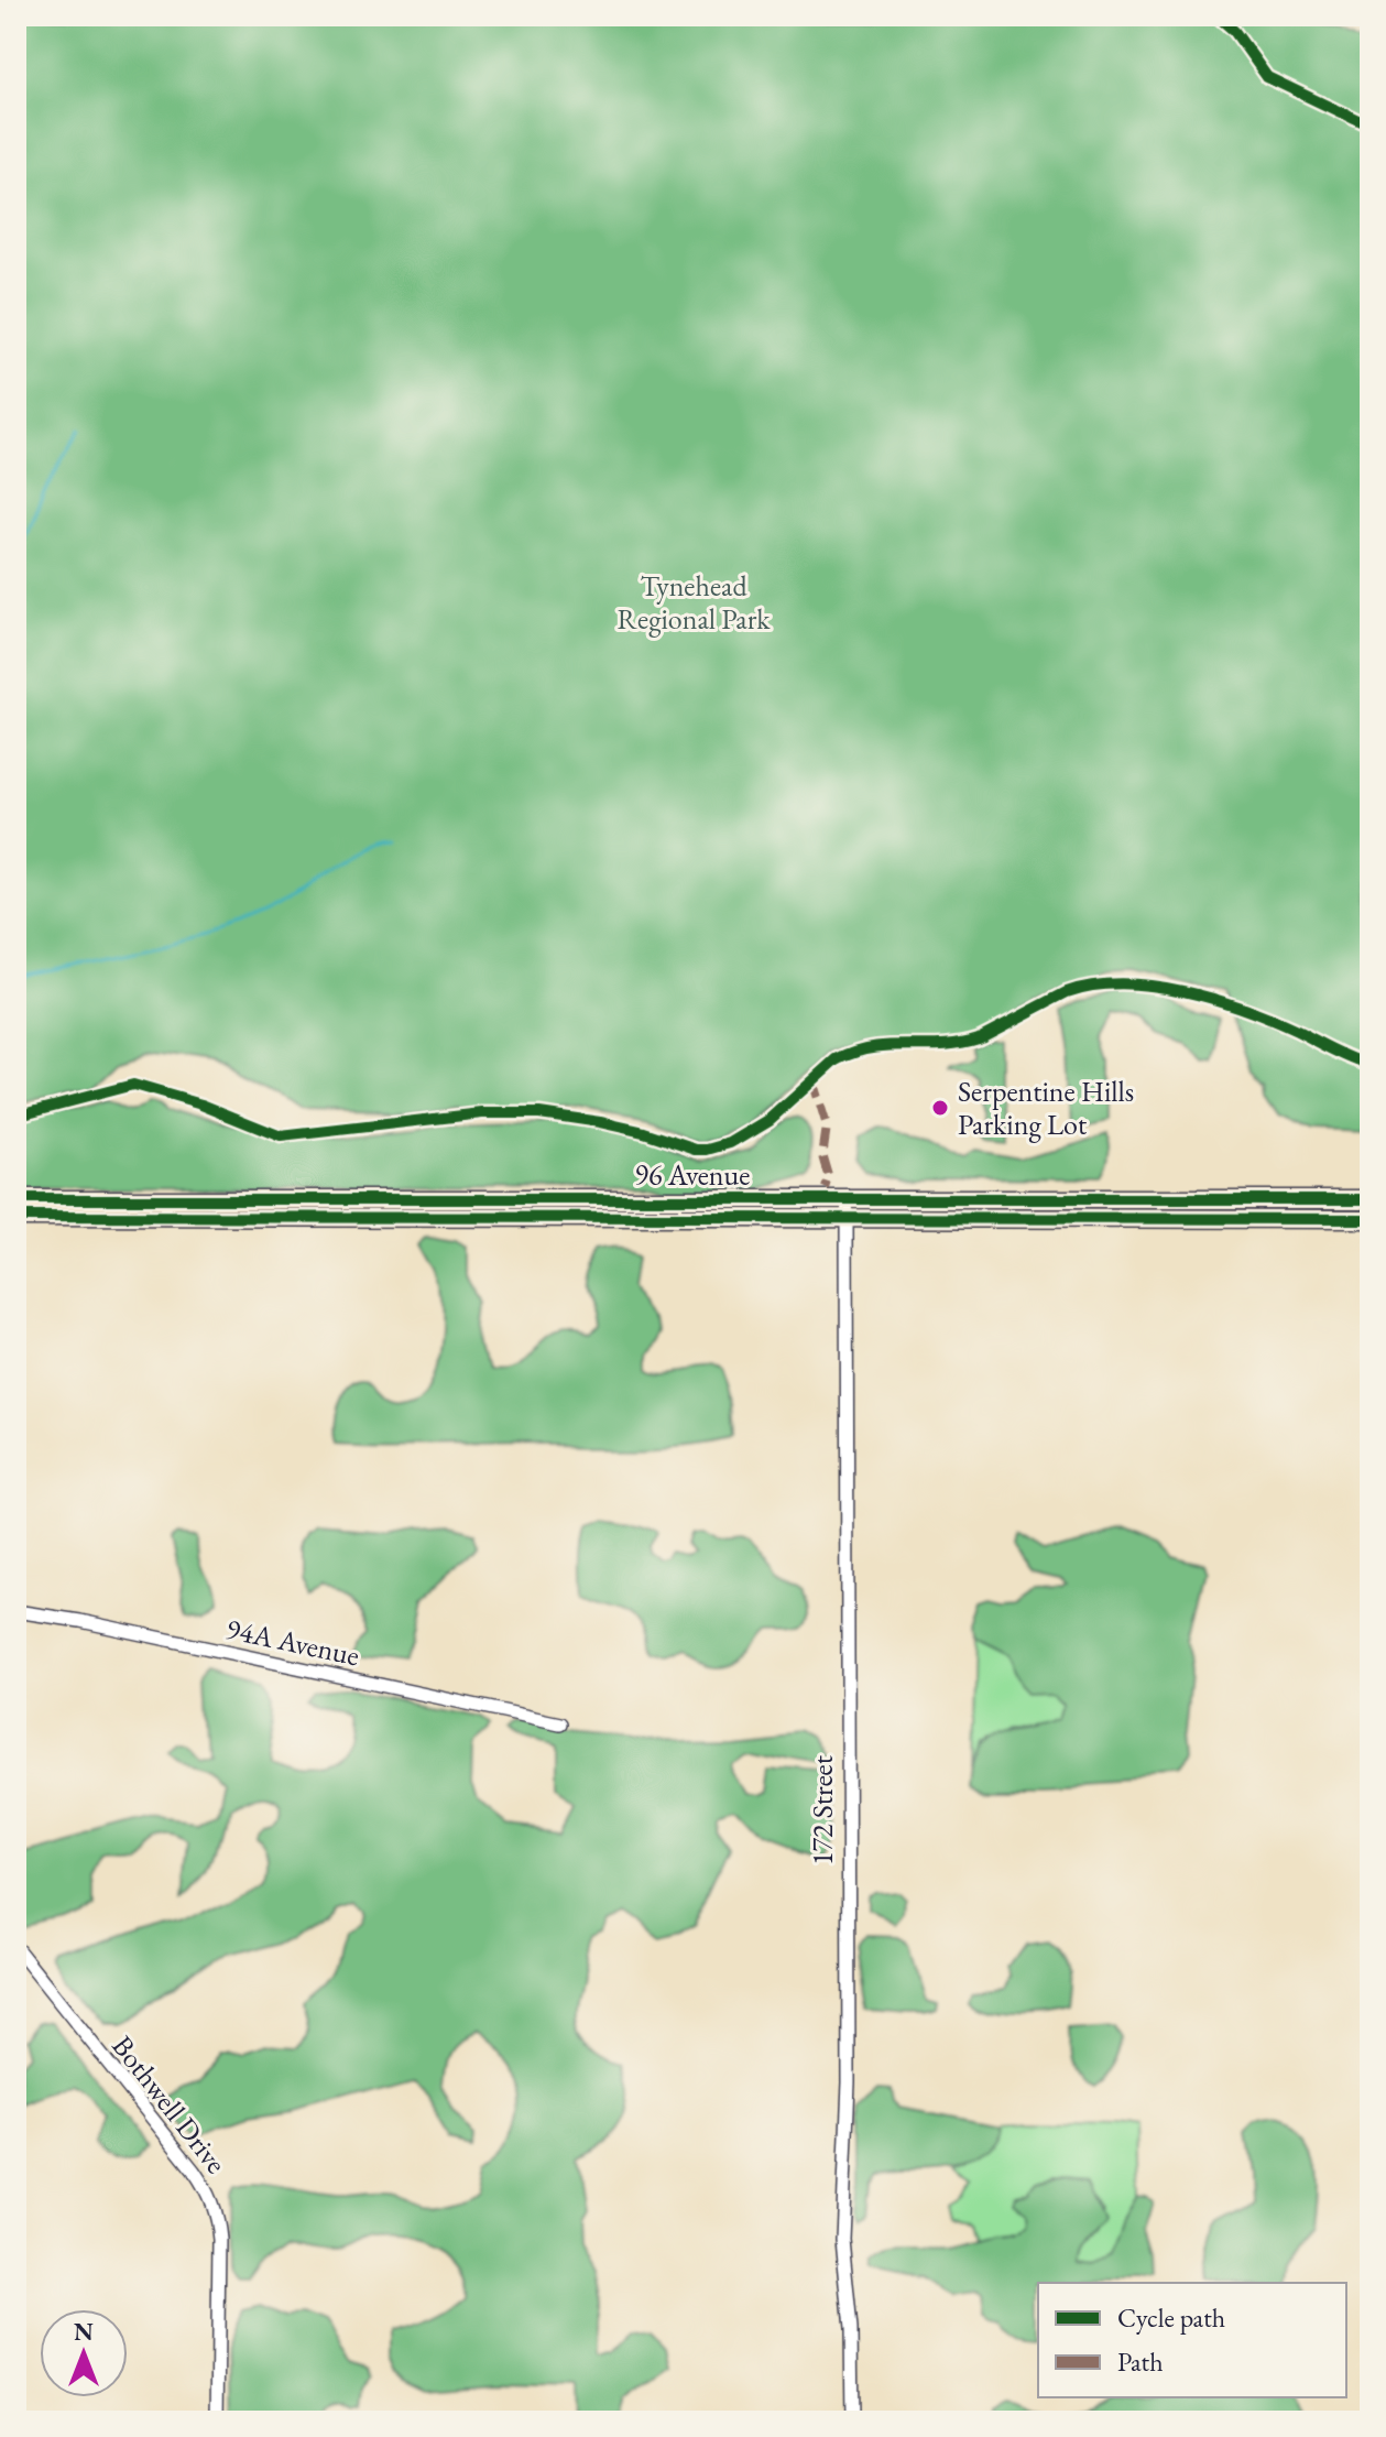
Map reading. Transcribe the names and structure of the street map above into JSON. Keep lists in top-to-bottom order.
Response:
{
  "streets": {
    "main road": ["96 Avenue"],
    "street": ["94A Avenue", "172 Street", "Bothwell Drive"]
  },
  "crossings": [
    ["96 Avenue", "172 Street"]
  ],
  "parks": ["Tynehead Regional Park"],
  "places": ["Serpentine Hills Parking Lot"],
  "legend": ["Cycle path", "Path"],
  "north": "top"
}
